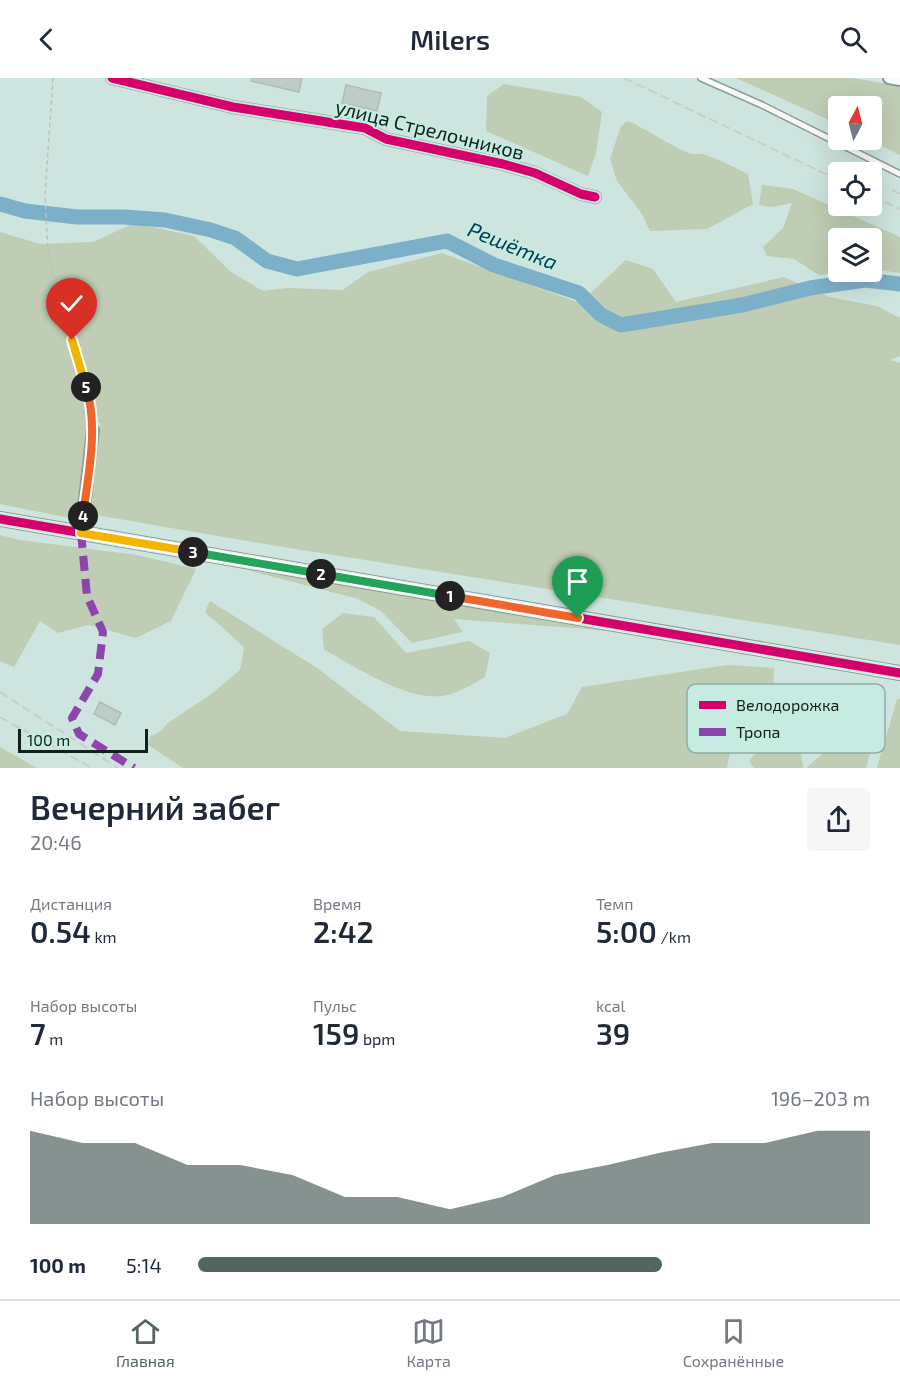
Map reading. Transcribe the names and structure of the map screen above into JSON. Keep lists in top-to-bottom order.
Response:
{
  "streets": {
    "street": ["улица Стрелочников"]
  },
  "water": ["Решётка"],
  "legend": ["Велодорожка", "Тропа"],
  "scale_bar": "100 m",
  "north": "top",
  "page": {
    "header": "Milers",
    "pins": [
      "5",
      "4",
      "3",
      "2",
      "1"
    ],
    "scale": "100 m",
    "heading": ["Вечерний забег", "20:46"],
    "stats": [
      ["Дистанция", "0.54 km"],
      ["Время", "2:42"],
      ["Темп", "5:00 /km"],
      ["Набор высоты", "7 m"],
      ["Пульс", "159 bpm"],
      ["kcal", "39"]
    ],
    "chart": ["Набор высоты", "196–203 m"],
    "list": [
      {
        "name": "100 m",
        "note": "5:14"
      }
    ],
    "tabs": ["Главная", "Карта", "Сохранённые"]
  }
}
